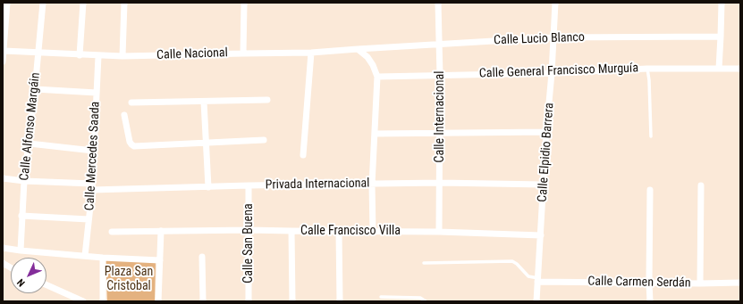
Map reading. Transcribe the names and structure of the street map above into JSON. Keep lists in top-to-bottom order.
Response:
{
  "streets": {
    "street": [
      "Calle Lucio Blanco",
      "Calle Nacional",
      "Calle General Francisco Murguía",
      "Calle Internacional",
      "Calle Alfonso Margáin",
      "Calle Elpidio Barrera",
      "Calle Mercedes Saada",
      "Privada Internacional",
      "Calle Francisco Villa",
      "Calle San Buena",
      "Calle Carmen Serdán"
    ]
  },
  "crossings": [
    ["Calle Lucio Blanco", "Calle Nacional"],
    ["Calle Lucio Blanco", "Calle Internacional"],
    ["Calle Lucio Blanco", "Calle Elpidio Barrera"],
    ["Calle Nacional", "Calle Alfonso Margáin"],
    ["Calle Nacional", "Calle Mercedes Saada"],
    ["Calle General Francisco Murguía", "Calle Internacional"],
    ["Calle General Francisco Murguía", "Calle Elpidio Barrera"],
    ["Calle Internacional", "Privada Internacional"],
    ["Calle Internacional", "Calle Francisco Villa"],
    ["Calle Elpidio Barrera", "Privada Internacional"],
    ["Calle Elpidio Barrera", "Calle Francisco Villa"],
    ["Calle Elpidio Barrera", "Calle Carmen Serdán"],
    ["Calle Mercedes Saada", "Privada Internacional"],
    ["Privada Internacional", "Calle San Buena"],
    ["Calle Francisco Villa", "Calle San Buena"]
  ],
  "parks": ["Plaza San Cristobal"],
  "north": "bottom left"
}
